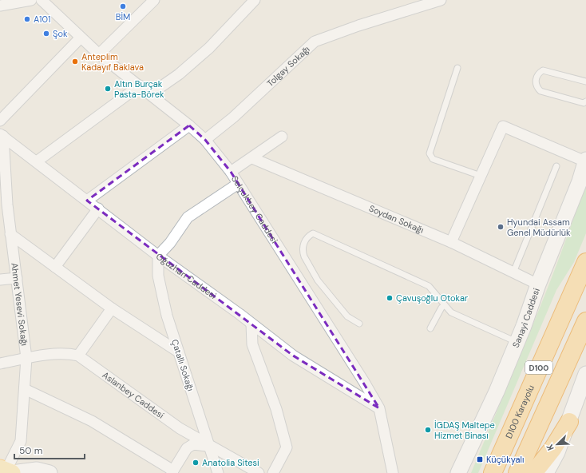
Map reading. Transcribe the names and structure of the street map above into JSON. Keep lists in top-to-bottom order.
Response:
{
  "streets": {
    "highway": ["D100", "D100 Karayolu"],
    "main road": ["Sanayi Caddesi"],
    "street": [
      "Tolgay Sokağı",
      "Selçukbey Caddesi",
      "Soydan Sokağı",
      "Oğuzhan Caddesi",
      "Ahmet Yesevi Sokağı",
      "Çatallı Sokağı",
      "Aslanbey Caddesi"
    ]
  },
  "crossings": [
    ["Tolgay Sokağı", "Selçukbey Caddesi"],
    ["Selçukbey Caddesi", "Oğuzhan Caddesi"],
    ["Soydan Sokağı", "Sanayi Caddesi"],
    ["Oğuzhan Caddesi", "Ahmet Yesevi Sokağı"],
    ["Oğuzhan Caddesi", "Çatallı Sokağı"],
    ["Ahmet Yesevi Sokağı", "Aslanbey Caddesi"],
    ["Çatallı Sokağı", "Aslanbey Caddesi"]
  ],
  "places": {
    "other": [
      "BİM",
      "A101",
      "Şok",
      "Anteplim Kadayıf Baklava",
      "Altın Burçak Pasta-Börek",
      "Hyundai Assam Genel Müdürlük",
      "Çavuşoğlu Otokar",
      "İGDAŞ Maltepe Hizmet Binası",
      "Anatolia Sitesi"
    ],
    "transit": ["Küçükyalı"]
  },
  "scale_bar": "50 m",
  "north": "bottom left"
}
